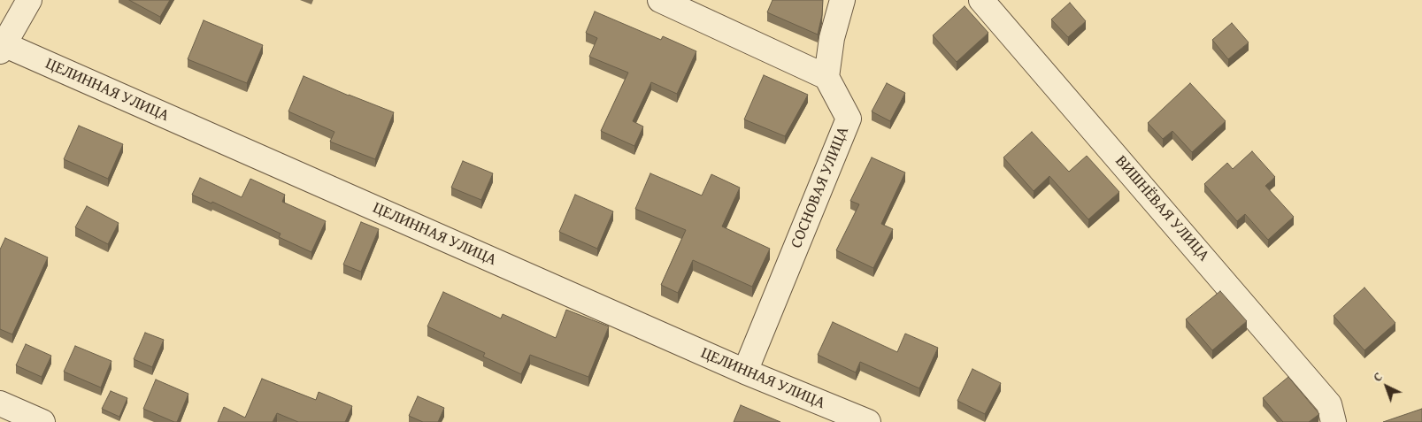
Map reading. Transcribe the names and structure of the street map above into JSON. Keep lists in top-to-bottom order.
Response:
{
  "streets": {
    "street": ["ЦЕЛИННАЯ УЛИЦА", "СОСНОВАЯ УЛИЦА", "ВИШНЁВАЯ УЛИЦА"]
  },
  "crossings": [
    ["ЦЕЛИННАЯ УЛИЦА", "СОСНОВАЯ УЛИЦА"]
  ],
  "north": "top left"
}
